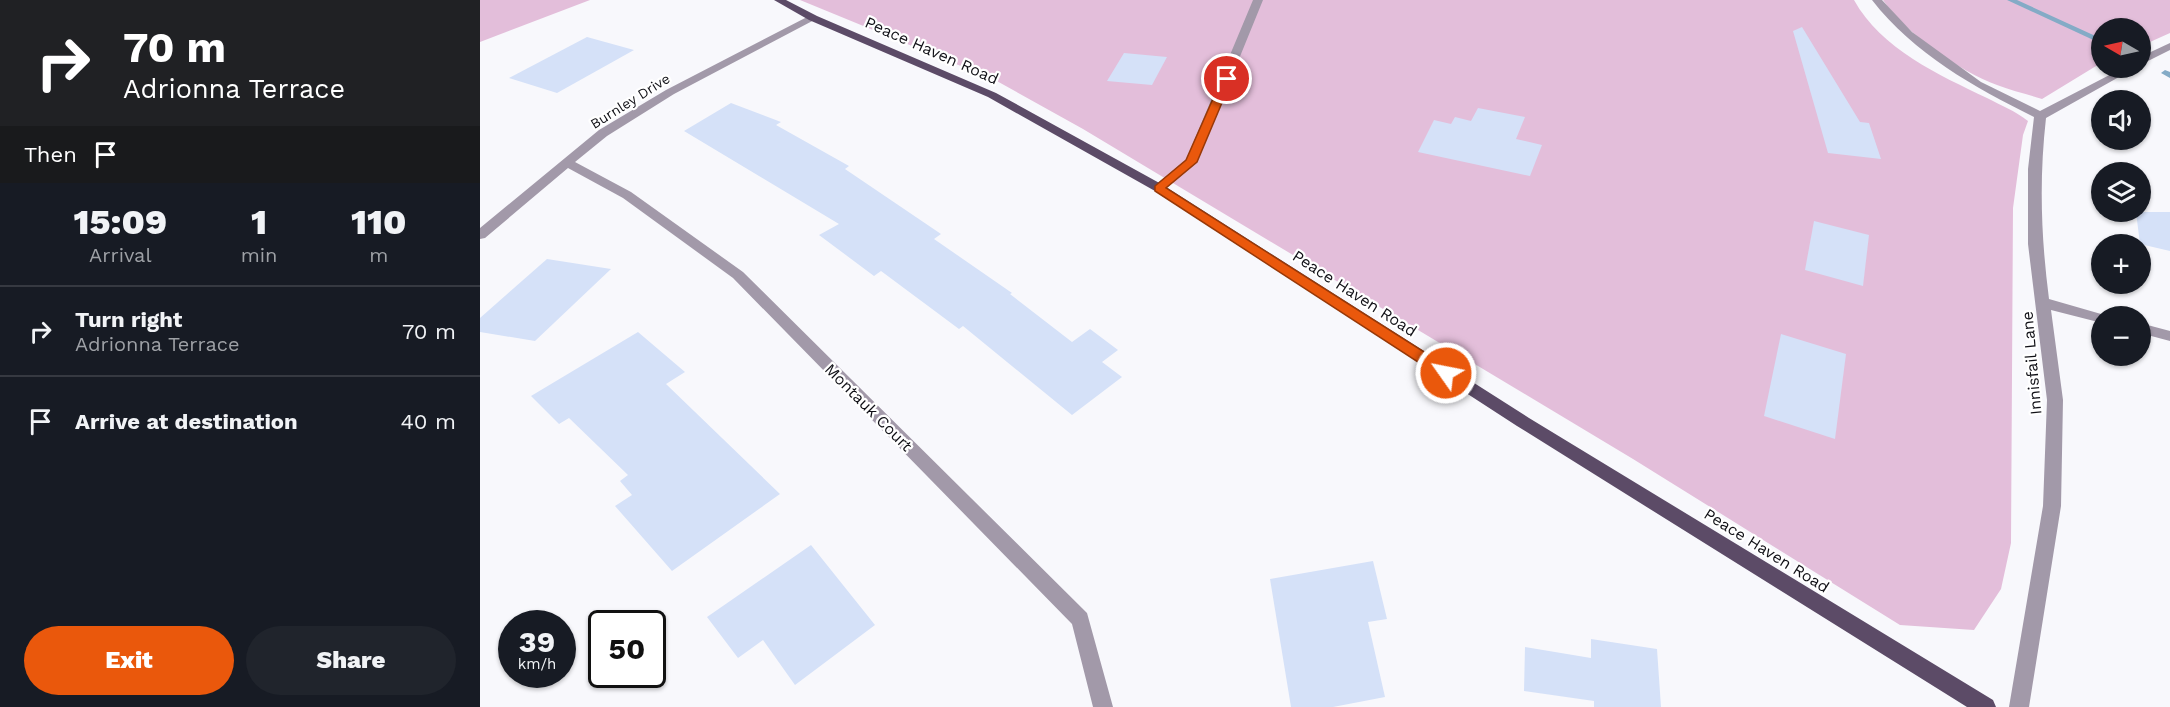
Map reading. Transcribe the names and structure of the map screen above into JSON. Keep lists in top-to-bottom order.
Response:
{
  "streets": {
    "main road": ["Peace Haven Road"],
    "street": ["Burnley Drive", "Innisfail Lane", "Montauk Court"]
  },
  "crossings": [
    ["Peace Haven Road", "Burnley Drive"],
    ["Burnley Drive", "Montauk Court"]
  ],
  "north": "left",
  "page": {
    "turn": ["70 m", "Adrionna Terrace"],
    "map_buttons": ["+", "−"],
    "then": "Then",
    "eta": [
      "15:09",
      "Arrival",
      "1",
      "min",
      "110",
      "m"
    ],
    "list": [
      {
        "name": "Turn right",
        "note": "Adrionna Terrace",
        "value": "70 m"
      },
      {
        "name": "Arrive at destination",
        "value": "40 m"
      }
    ],
    "speed": "39 km/h",
    "limit": "50",
    "buttons": ["Exit", "Share"]
  }
}
